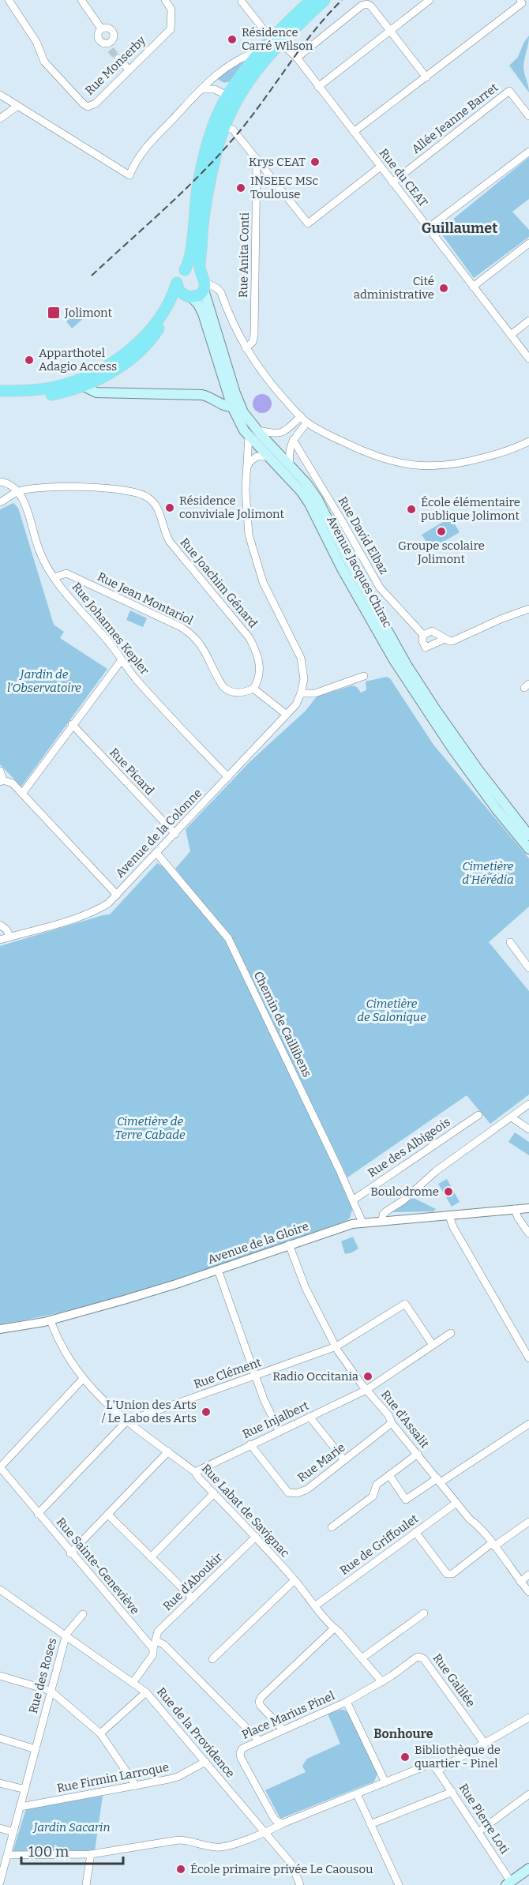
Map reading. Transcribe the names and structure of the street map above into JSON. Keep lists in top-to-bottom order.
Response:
{
  "streets": {
    "main road": ["Avenue Jacques Chirac"],
    "street": [
      "Rue Monserby",
      "Allée Jeanne Barret",
      "Rue du CEAT",
      "Rue Anita Conti",
      "Rue David Elbaz",
      "Rue Joachim Génard",
      "Rue Jean Montariol",
      "Rue Johannes Kepler",
      "Rue Picard",
      "Avenue de la Colonne",
      "Chemin de Caillibens",
      "Rue des Albigeois",
      "Avenue de la Gloire",
      "Rue Clément",
      "Rue d'Assalit",
      "Rue Injalbert",
      "Rue Marie",
      "Rue Labat de Savignac",
      "Rue de Griffoulet",
      "Rue Sainte-Geneviève",
      "Rue d'Aboukir",
      "Rue des Roses",
      "Rue Galilée",
      "Place Marius Pinel",
      "Rue de la Providence",
      "Rue Firmin Larroque",
      "Rue Pierre Loti"
    ]
  },
  "crossings": [
    ["Allée Jeanne Barret", "Rue du CEAT"],
    ["Rue Joachim Génard", "Rue Jean Montariol"],
    ["Rue Joachim Génard", "Rue Johannes Kepler"],
    ["Rue Jean Montariol", "Rue Johannes Kepler"],
    ["Rue Johannes Kepler", "Avenue de la Colonne"],
    ["Rue Picard", "Avenue de la Colonne"],
    ["Avenue de la Colonne", "Chemin de Caillibens"],
    ["Chemin de Caillibens", "Rue des Albigeois"],
    ["Chemin de Caillibens", "Avenue de la Gloire"],
    ["Avenue de la Gloire", "Rue d'Assalit"],
    ["Avenue de la Gloire", "Rue Labat de Savignac"],
    ["Rue Clément", "Rue d'Assalit"],
    ["Rue Clément", "Rue Injalbert"],
    ["Rue Clément", "Rue Labat de Savignac"],
    ["Rue d'Assalit", "Rue Injalbert"],
    ["Rue d'Assalit", "Rue Marie"],
    ["Rue d'Assalit", "Rue de Griffoulet"],
    ["Rue Injalbert", "Rue Marie"],
    ["Rue Injalbert", "Rue Labat de Savignac"],
    ["Rue Labat de Savignac", "Rue de Griffoulet"],
    ["Rue Labat de Savignac", "Rue d'Aboukir"],
    ["Rue Labat de Savignac", "Rue Galilée"],
    ["Rue Sainte-Geneviève", "Rue d'Aboukir"],
    ["Rue des Roses", "Rue de la Providence"],
    ["Rue des Roses", "Rue Firmin Larroque"],
    ["Rue Galilée", "Place Marius Pinel"],
    ["Rue de la Providence", "Rue Firmin Larroque"]
  ],
  "districts": ["Guillaumet", "Bonhoure"],
  "parks": [
    "Jardin de l'Observatoire",
    "Cimetière d'Hérédia",
    "Cimetière de Salonique",
    "Cimetière de Terre Cabade",
    "Jardin Sacarin"
  ],
  "places": {
    "other": [
      "Résidence Carré Wilson",
      "Krys CEAT",
      "INSEEC MSc Toulouse",
      "Cité administrative",
      "Apparthotel Adagio Access",
      "Résidence conviviale Jolimont",
      "École élémentaire publique Jolimont",
      "Groupe scolaire Jolimont",
      "Boulodrome",
      "Radio Occitania",
      "L'Union des Arts / Le Labo des Arts",
      "Bibliothèque de quartier - Pinel",
      "École primaire privée Le Caousou"
    ],
    "transit": ["Jolimont"]
  },
  "scale_bar": "100 m"
}
